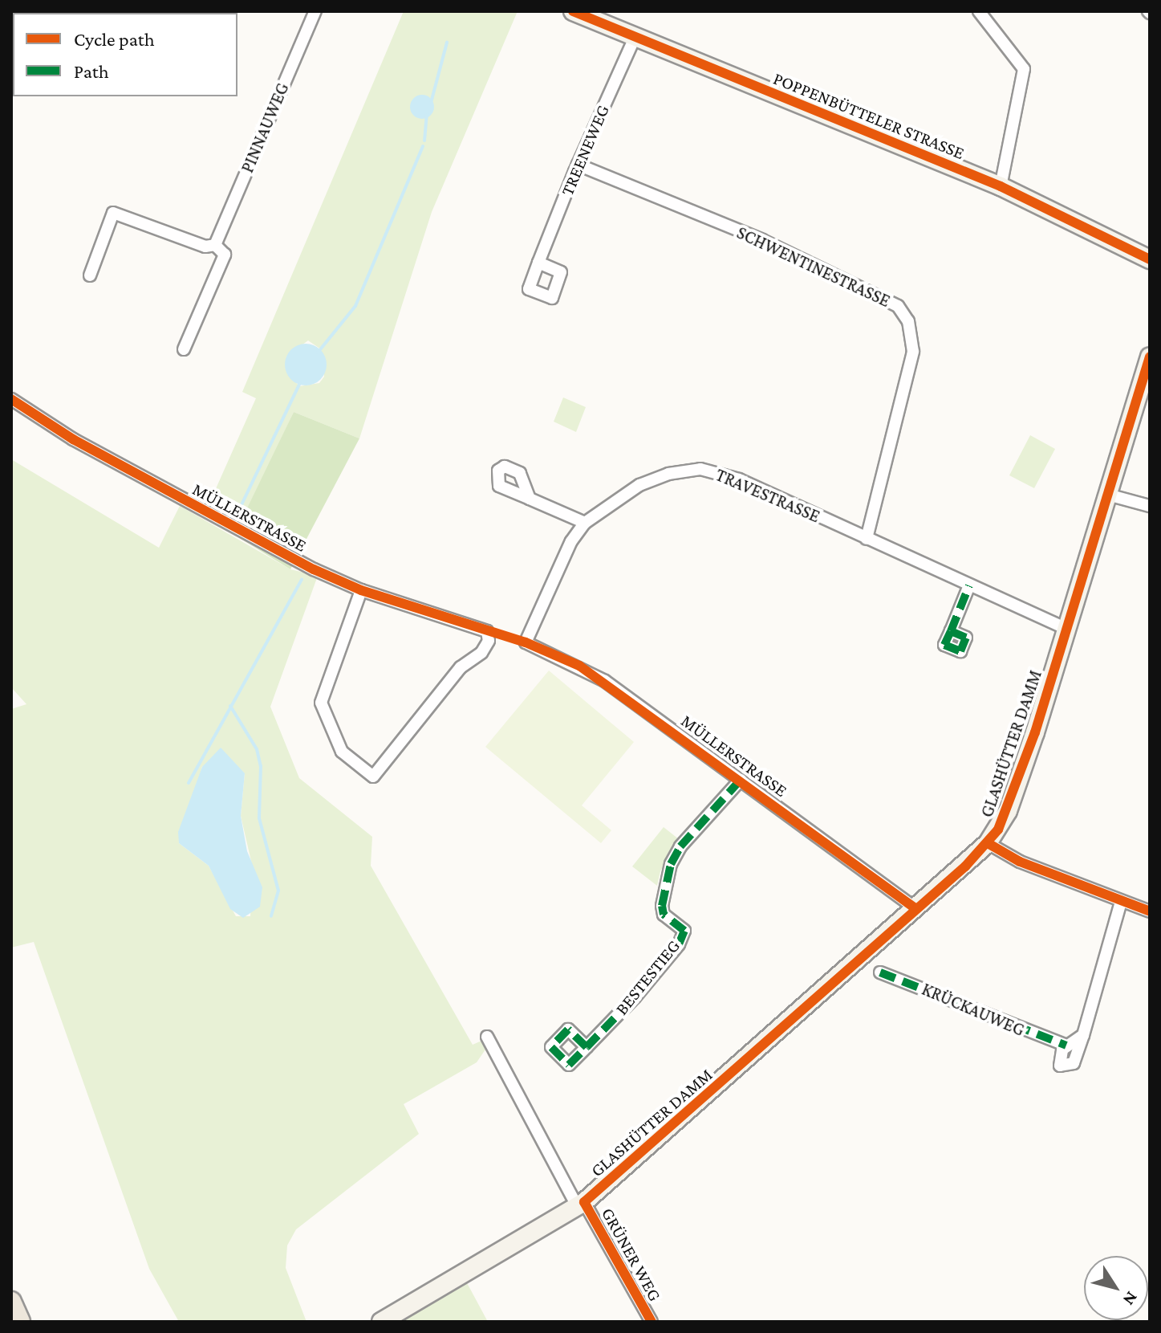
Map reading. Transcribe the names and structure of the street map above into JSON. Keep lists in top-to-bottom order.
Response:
{
  "streets": {
    "street": [
      "POPPENBÜTTELER STRASSE",
      "PINNAUWEG",
      "TREENEWEG",
      "SCHWENTINESTRASSE",
      "TRAVESTRASSE",
      "MÜLLERSTRASSE",
      "GLASHÜTTER DAMM",
      "BESTESTIEG",
      "KRÜCKAUWEG",
      "GRÜNER WEG"
    ]
  },
  "crossings": [
    ["POPPENBÜTTELER STRASSE", "TREENEWEG"],
    ["TREENEWEG", "SCHWENTINESTRASSE"],
    ["SCHWENTINESTRASSE", "TRAVESTRASSE"],
    ["TRAVESTRASSE", "MÜLLERSTRASSE"],
    ["TRAVESTRASSE", "GLASHÜTTER DAMM"],
    ["MÜLLERSTRASSE", "GLASHÜTTER DAMM"],
    ["MÜLLERSTRASSE", "BESTESTIEG"],
    ["GLASHÜTTER DAMM", "GRÜNER WEG"]
  ],
  "legend": ["Cycle path", "Path"],
  "north": "bottom right"
}
